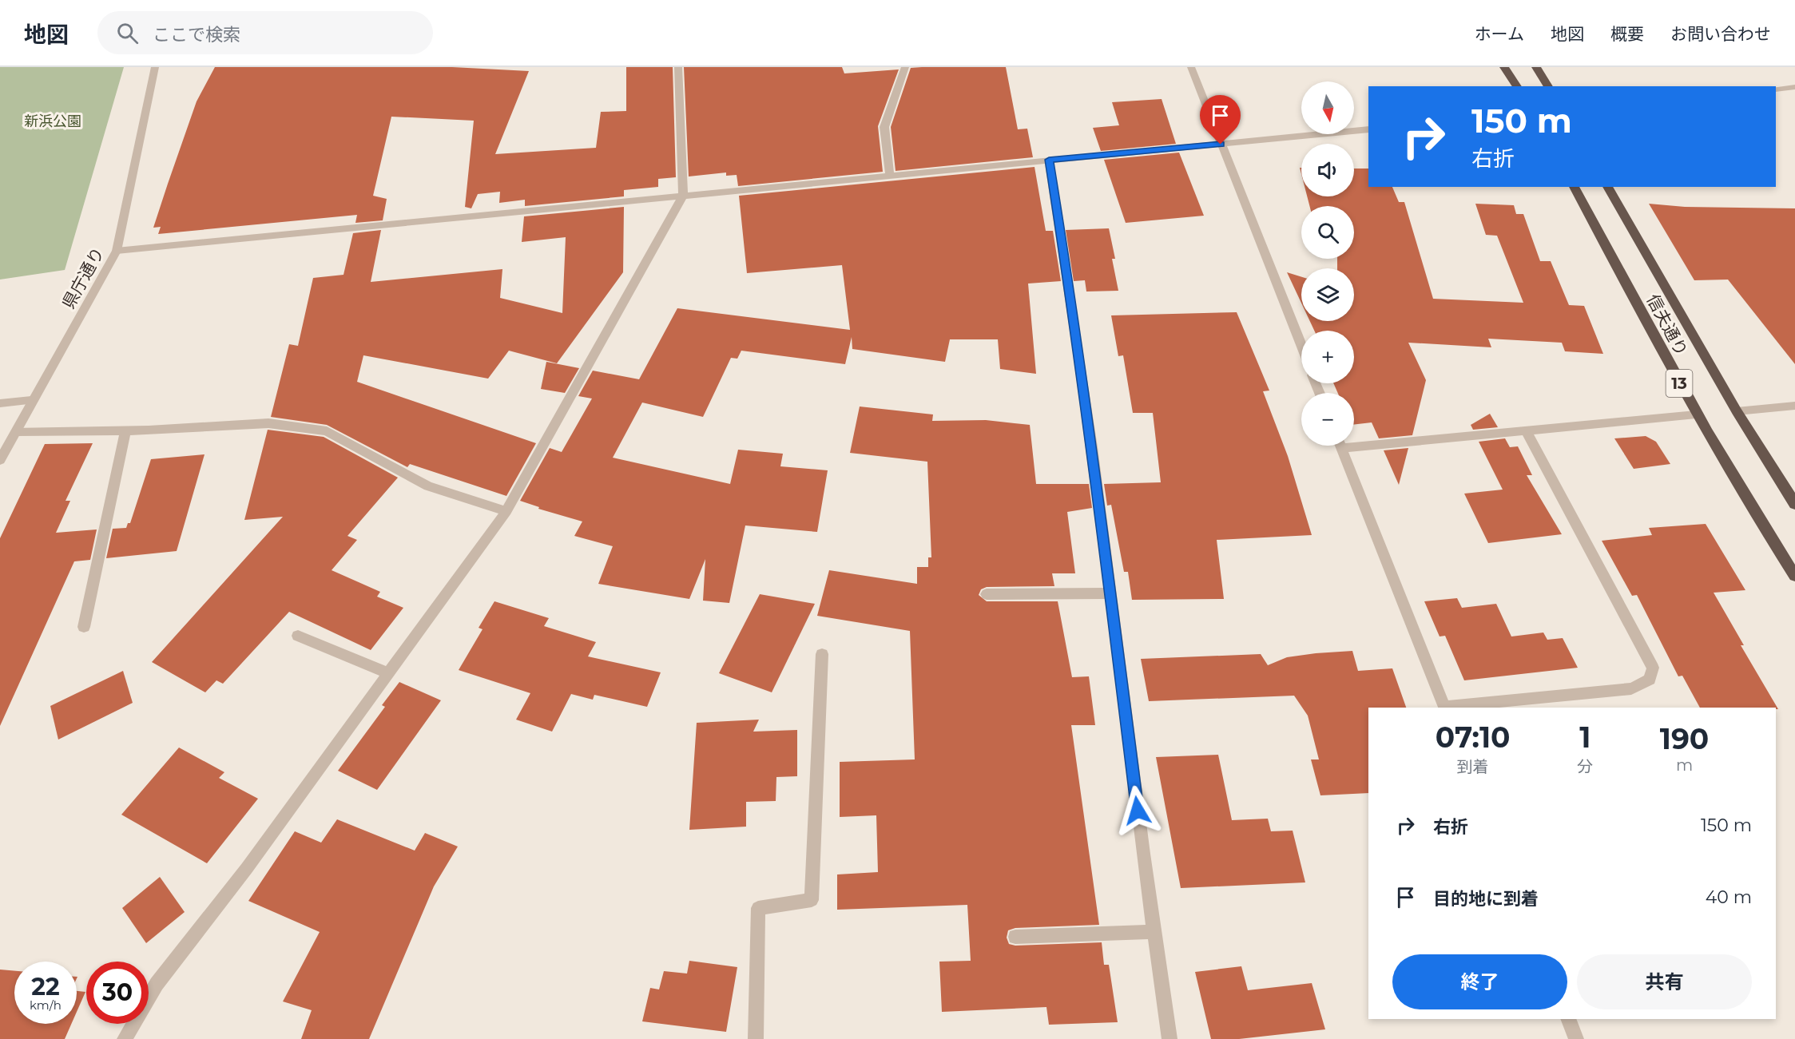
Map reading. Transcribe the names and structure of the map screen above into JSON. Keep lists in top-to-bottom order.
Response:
{
  "streets": {
    "highway": ["信夫通り", "13"],
    "street": ["県庁通り"]
  },
  "parks": ["新浜公園"],
  "north": "bottom",
  "page": {
    "header": "地図",
    "search": "ここで検索",
    "nav": [
      "ホーム",
      "地図",
      "概要",
      "お問い合わせ"
    ],
    "map_buttons": ["+", "−"],
    "turn": ["150 m", "右折"],
    "eta": [
      "07:10",
      "到着",
      "1",
      "分",
      "190",
      "m"
    ],
    "list": [
      {
        "name": "右折",
        "value": "150 m"
      },
      {
        "name": "目的地に到着",
        "value": "40 m"
      }
    ],
    "buttons": ["終了", "共有"],
    "speed": "22 km/h",
    "limit": "30"
  }
}
